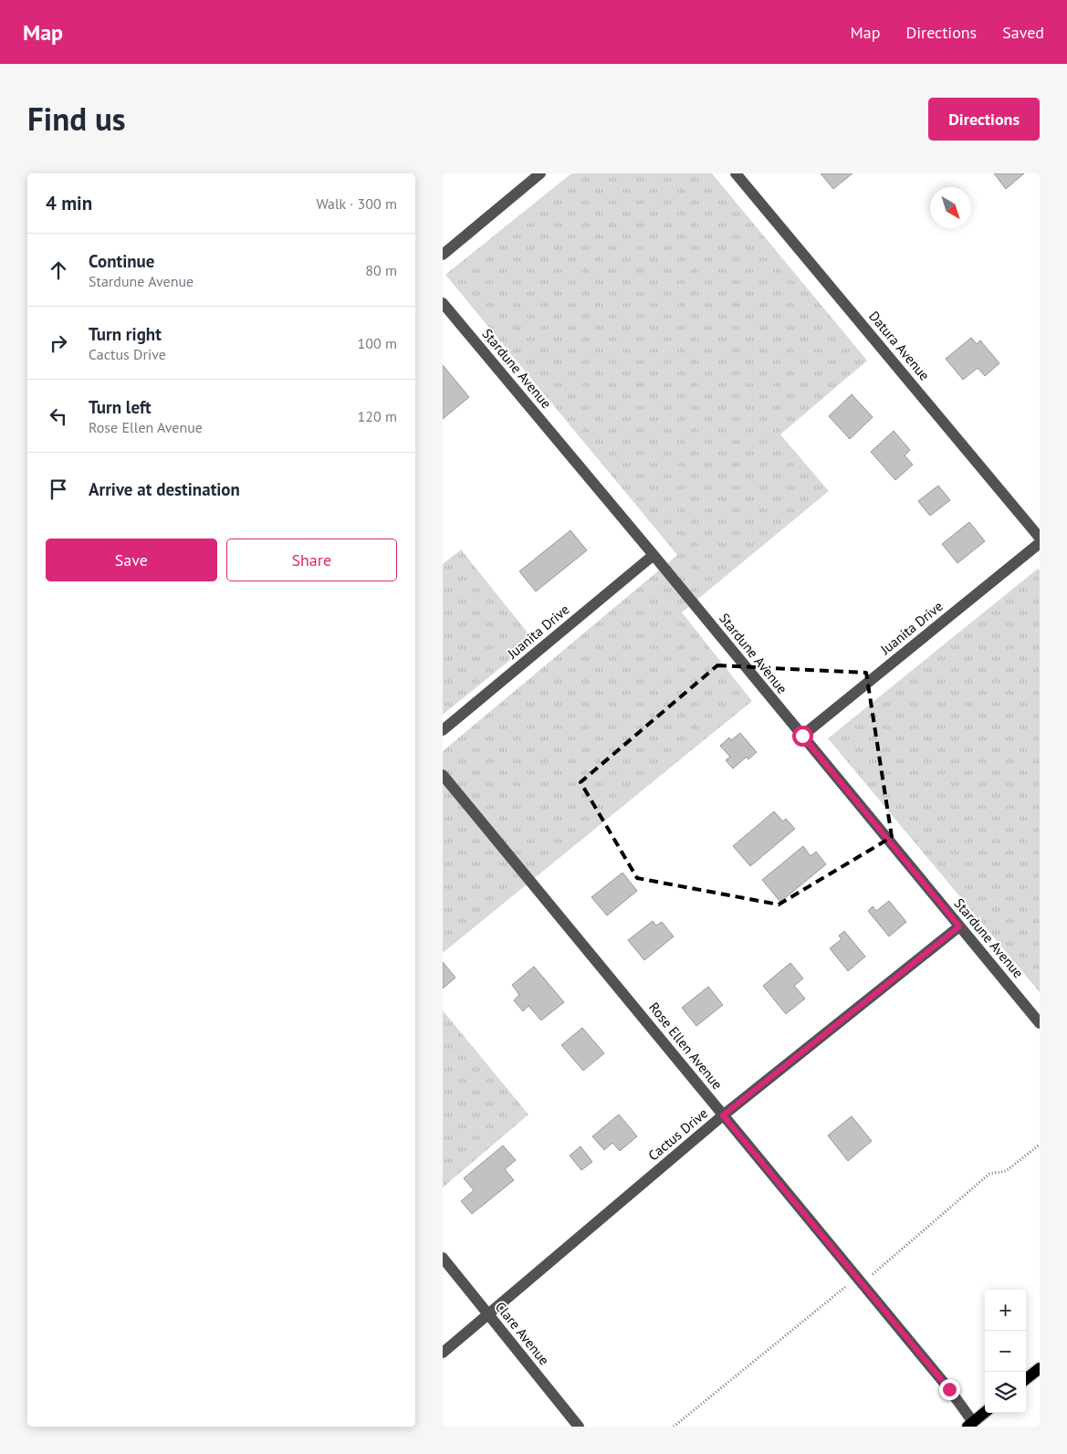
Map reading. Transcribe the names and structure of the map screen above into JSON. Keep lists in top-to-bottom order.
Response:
{
  "streets": {
    "street": [
      "Datura Avenue",
      "Stardune Avenue",
      "Juanita Drive",
      "Rose Ellen Avenue",
      "Cactus Drive",
      "Clare Avenue"
    ]
  },
  "crossings": [
    ["Stardune Avenue", "Juanita Drive"],
    ["Stardune Avenue", "Cactus Drive"],
    ["Rose Ellen Avenue", "Cactus Drive"],
    ["Cactus Drive", "Clare Avenue"]
  ],
  "north": "bottom right",
  "page": {
    "header": "Map",
    "nav": ["Map", "Directions", "Saved"],
    "title": "Find us",
    "buttons": [
      "Directions",
      ["Save", "Share"]
    ],
    "heading": ["4 min", "Walk · 300 m"],
    "list": [
      ["Continue", "Stardune Avenue", "80 m"],
      ["Turn right", "Cactus Drive", "100 m"],
      ["Turn left", "Rose Ellen Avenue", "120 m"],
      "Arrive at destination"
    ],
    "map_buttons": ["+", "−"]
  }
}
